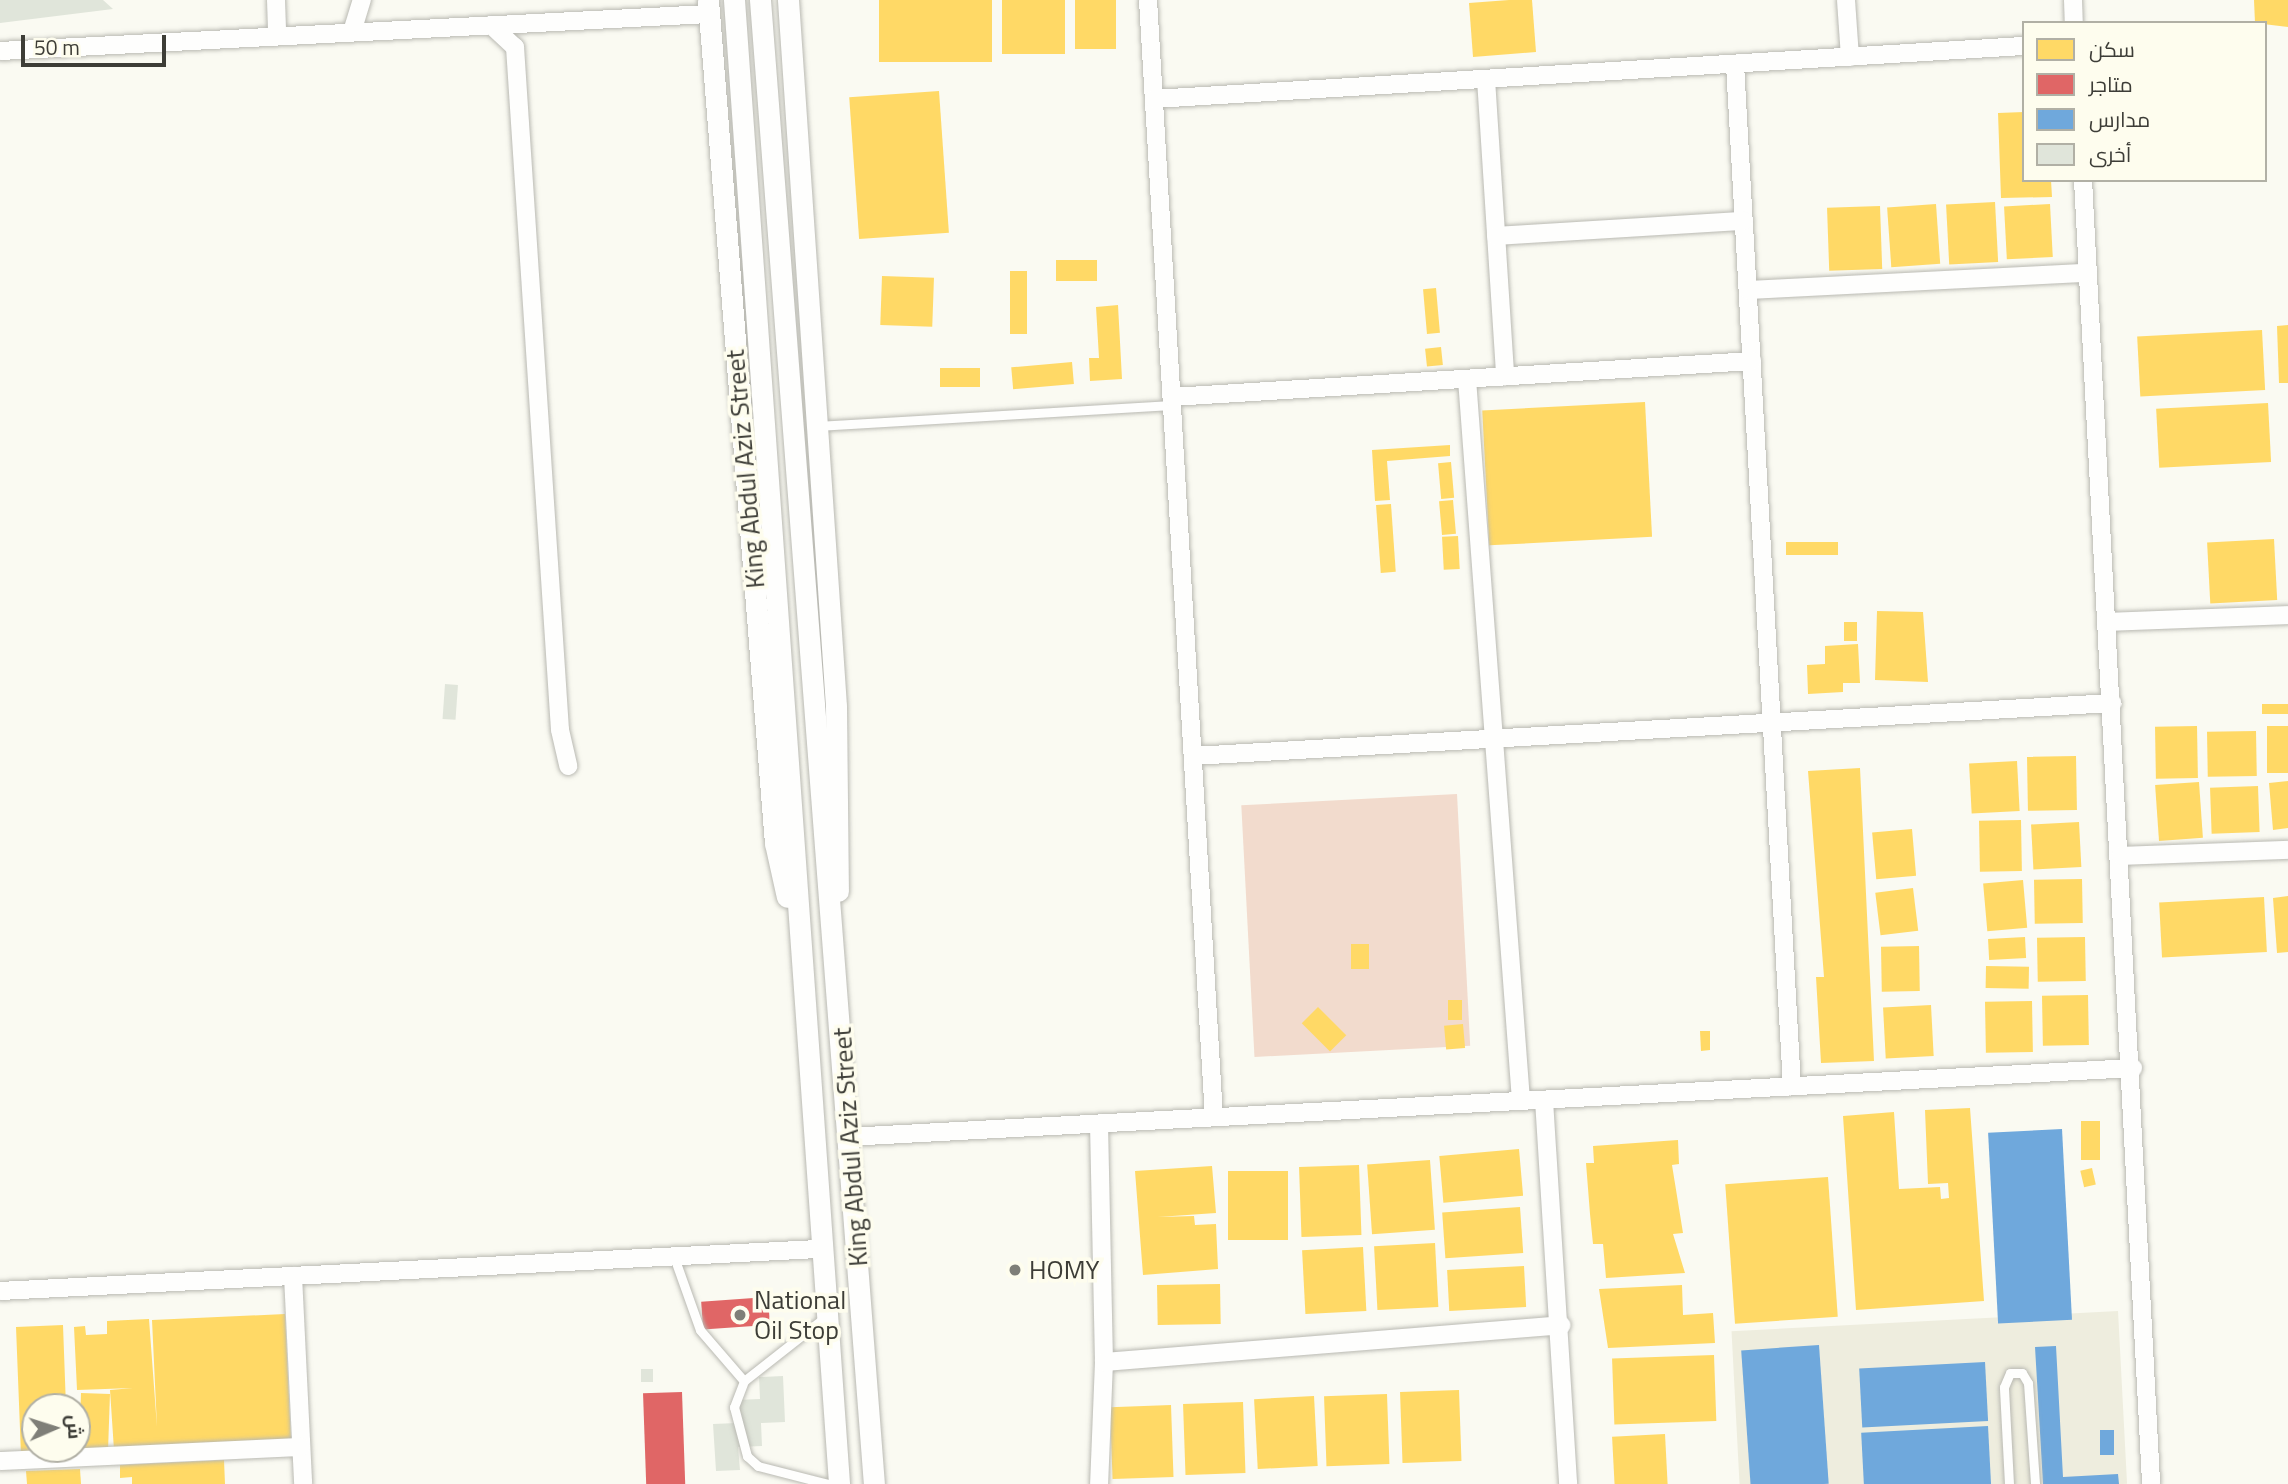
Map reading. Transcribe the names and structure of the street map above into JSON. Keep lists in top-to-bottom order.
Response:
{
  "streets": {
    "street": ["King Abdul Aziz Street"]
  },
  "places": ["HOMY", "National Oil Stop"],
  "legend": [
    "سكن",
    "متاجر",
    "مدارس",
    "أخرى"
  ],
  "scale_bar": "50 m",
  "north": "right"
}
